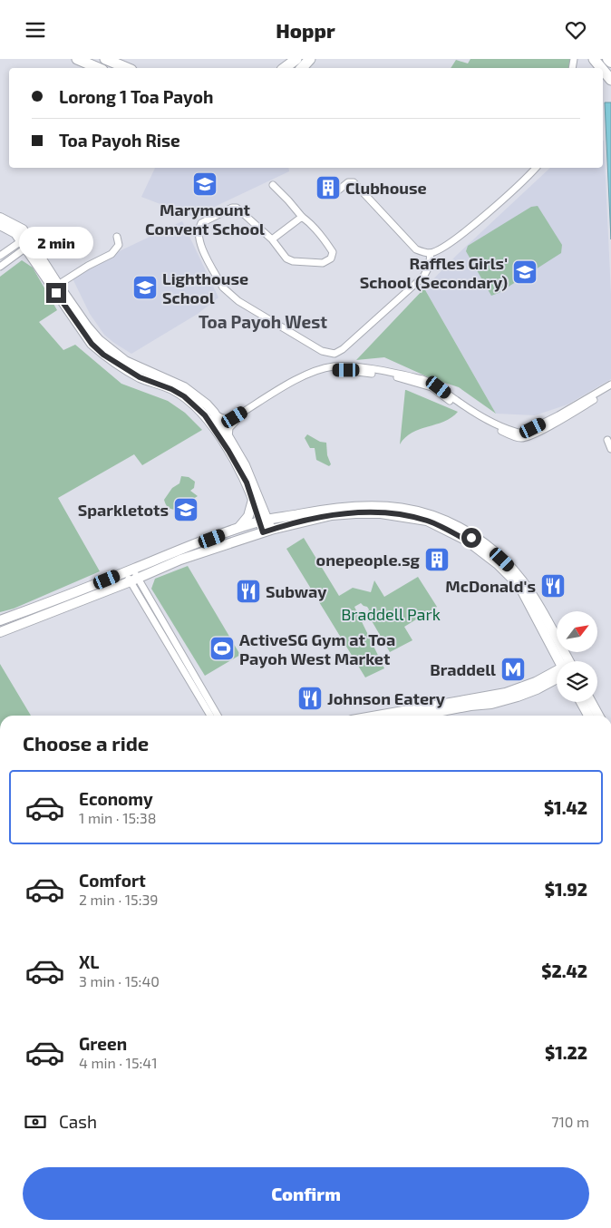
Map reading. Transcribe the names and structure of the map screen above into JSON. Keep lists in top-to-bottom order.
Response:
{
  "districts": ["Toa Payoh West"],
  "parks": ["Braddell Park"],
  "places": {
    "school or university": [
      "Marymount Convent School",
      "Raffles Girls' School (Secondary)",
      "Lighthouse School",
      "Sparkletots"
    ],
    "building": ["Clubhouse", "onepeople.sg"],
    "restaurant": ["McDonald's", "Subway", "Johnson Eatery"],
    "sports": ["ActiveSG Gym at Toa Payoh West Market"],
    "metro station": ["Braddell"]
  },
  "north": "top right",
  "page": {
    "header": "Hoppr",
    "banner": ["Lorong 1 Toa Payoh", "Toa Payoh Rise"],
    "bubble": "2 min",
    "heading": "Choose a ride",
    "list": [
      {
        "name": "Economy",
        "note": "1 min · 15:38",
        "value": "$1.42"
      },
      {
        "name": "Comfort",
        "note": "2 min · 15:39",
        "value": "$1.92"
      },
      {
        "name": "XL",
        "note": "3 min · 15:40",
        "value": "$2.42"
      },
      {
        "name": "Green",
        "note": "4 min · 15:41",
        "value": "$1.22"
      }
    ],
    "pay": ["Cash", "710 m"],
    "buttons": "Confirm"
  }
}
